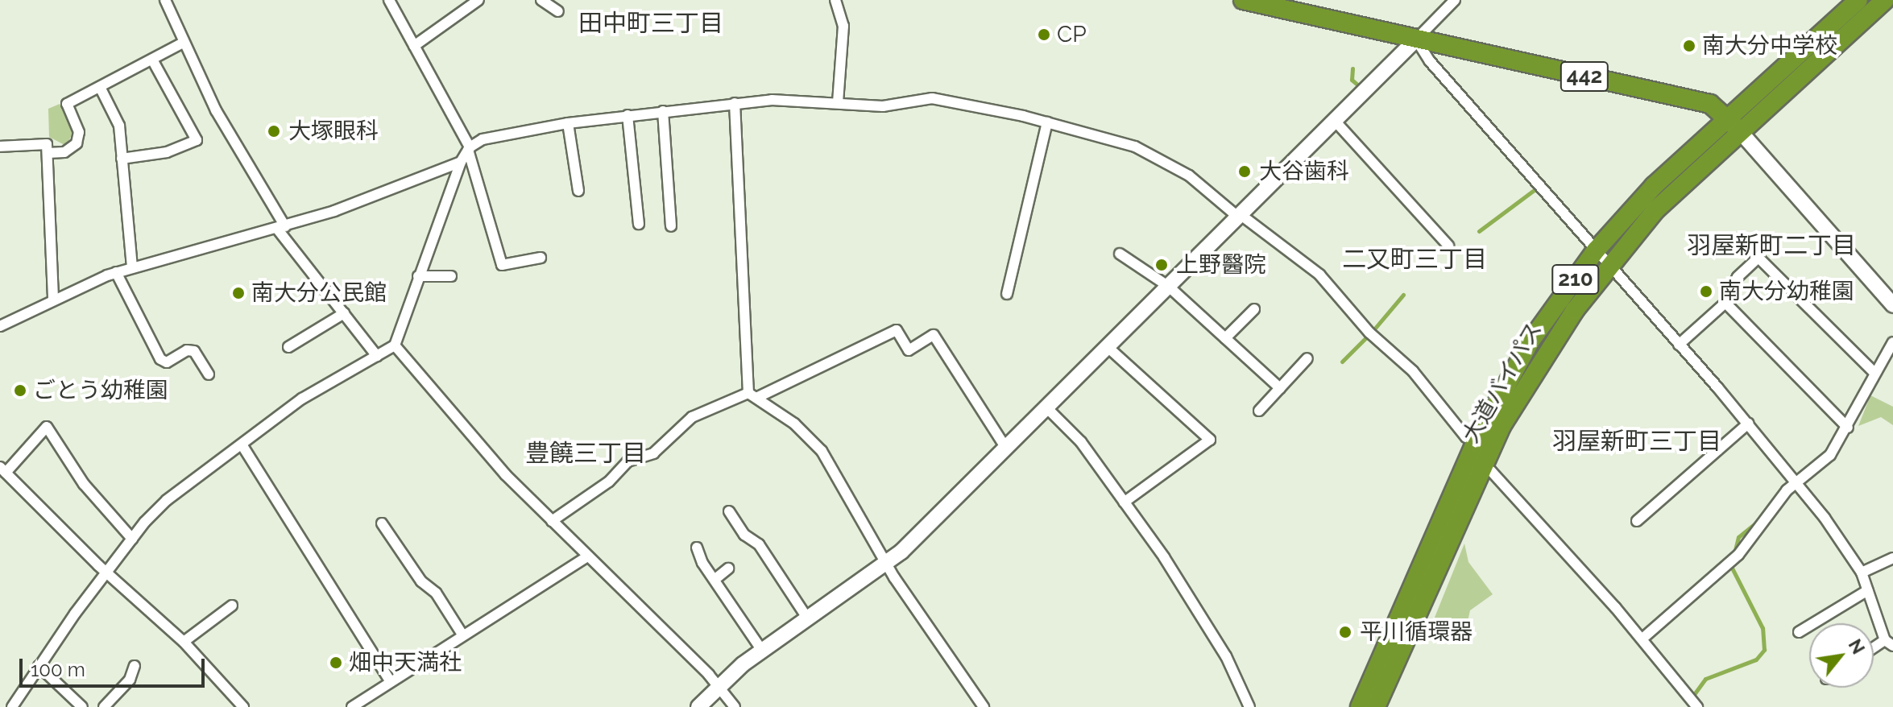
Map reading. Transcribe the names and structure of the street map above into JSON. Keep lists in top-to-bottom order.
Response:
{
  "streets": {
    "highway": ["442", "210", "大道バイパス"]
  },
  "crossings": [
    ["442", "大道バイパス"]
  ],
  "districts": [
    "田中町三丁目",
    "羽屋新町二丁目",
    "二又町三丁目",
    "羽屋新町三丁目",
    "豊饒三丁目"
  ],
  "places": [
    "CP",
    "南大分中学校",
    "大塚眼科",
    "大谷歯科",
    "上野醫院",
    "南大分幼稚園",
    "南大分公民館",
    "ごとう幼稚園",
    "平川循環器",
    "畑中天満社"
  ],
  "scale_bar": "100 m",
  "north": "top right"
}
